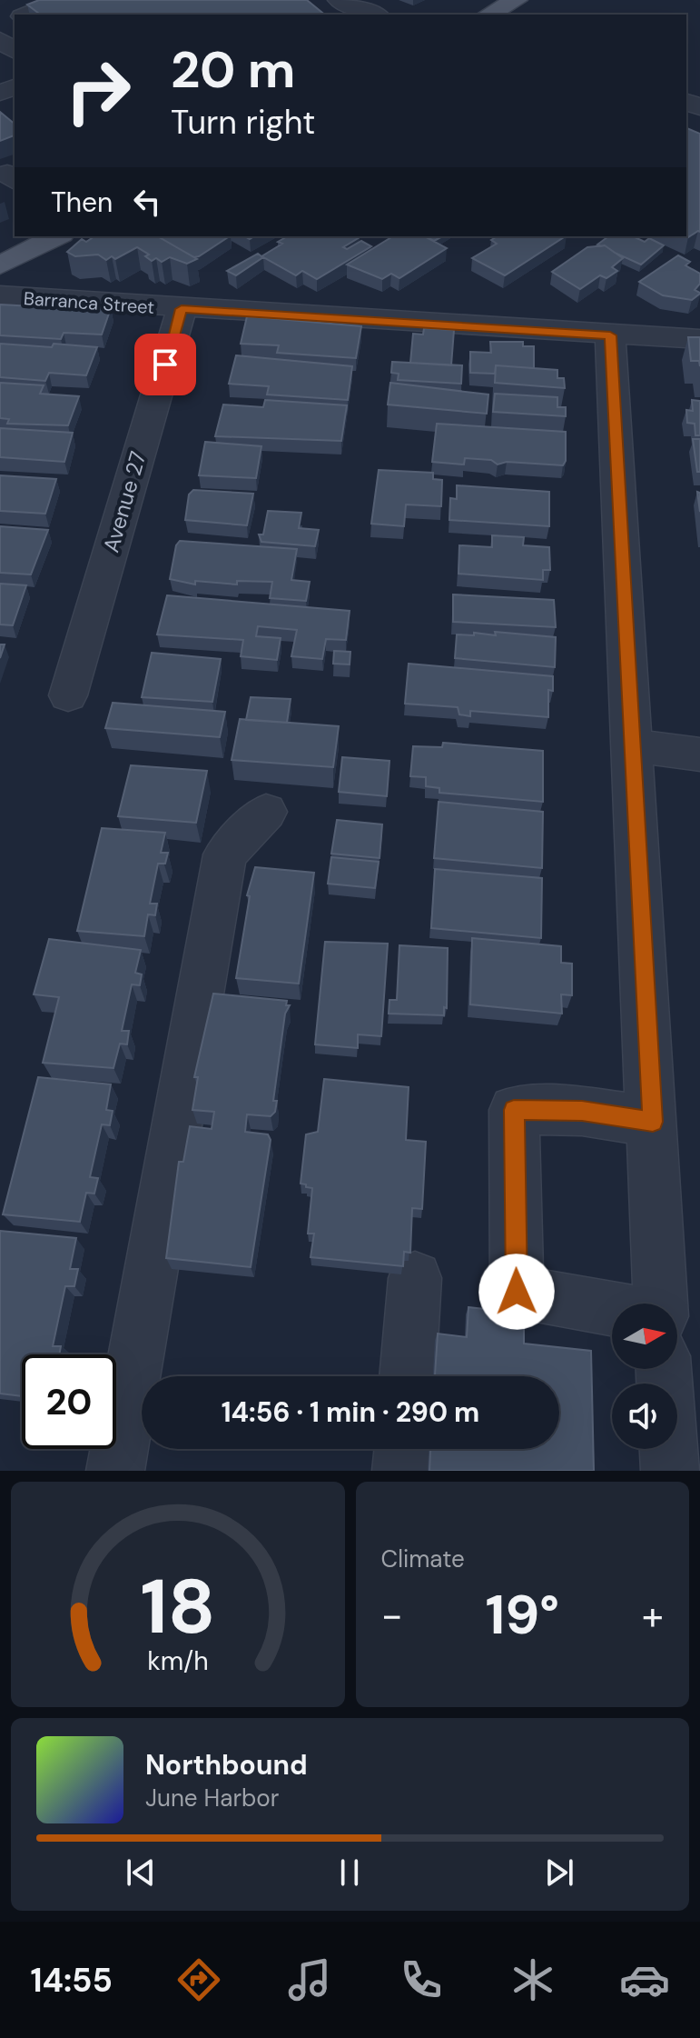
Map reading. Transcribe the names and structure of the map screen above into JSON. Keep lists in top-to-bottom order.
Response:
{
  "streets": {
    "street": ["Barranca Street", "Avenue 27"]
  },
  "crossings": [
    ["Barranca Street", "Avenue 27"]
  ],
  "north": "right",
  "page": {
    "turn": ["20 m", "Turn right"],
    "then": "Then",
    "limit": "20",
    "trip": "14:56 · 1 min · 290 m",
    "tile": "Climate",
    "heat": ["−", "19°", "+"],
    "song": ["Northbound", "June Harbor"],
    "tabs": "14:55",
    "gauge": ["18", "km/h"]
  }
}
